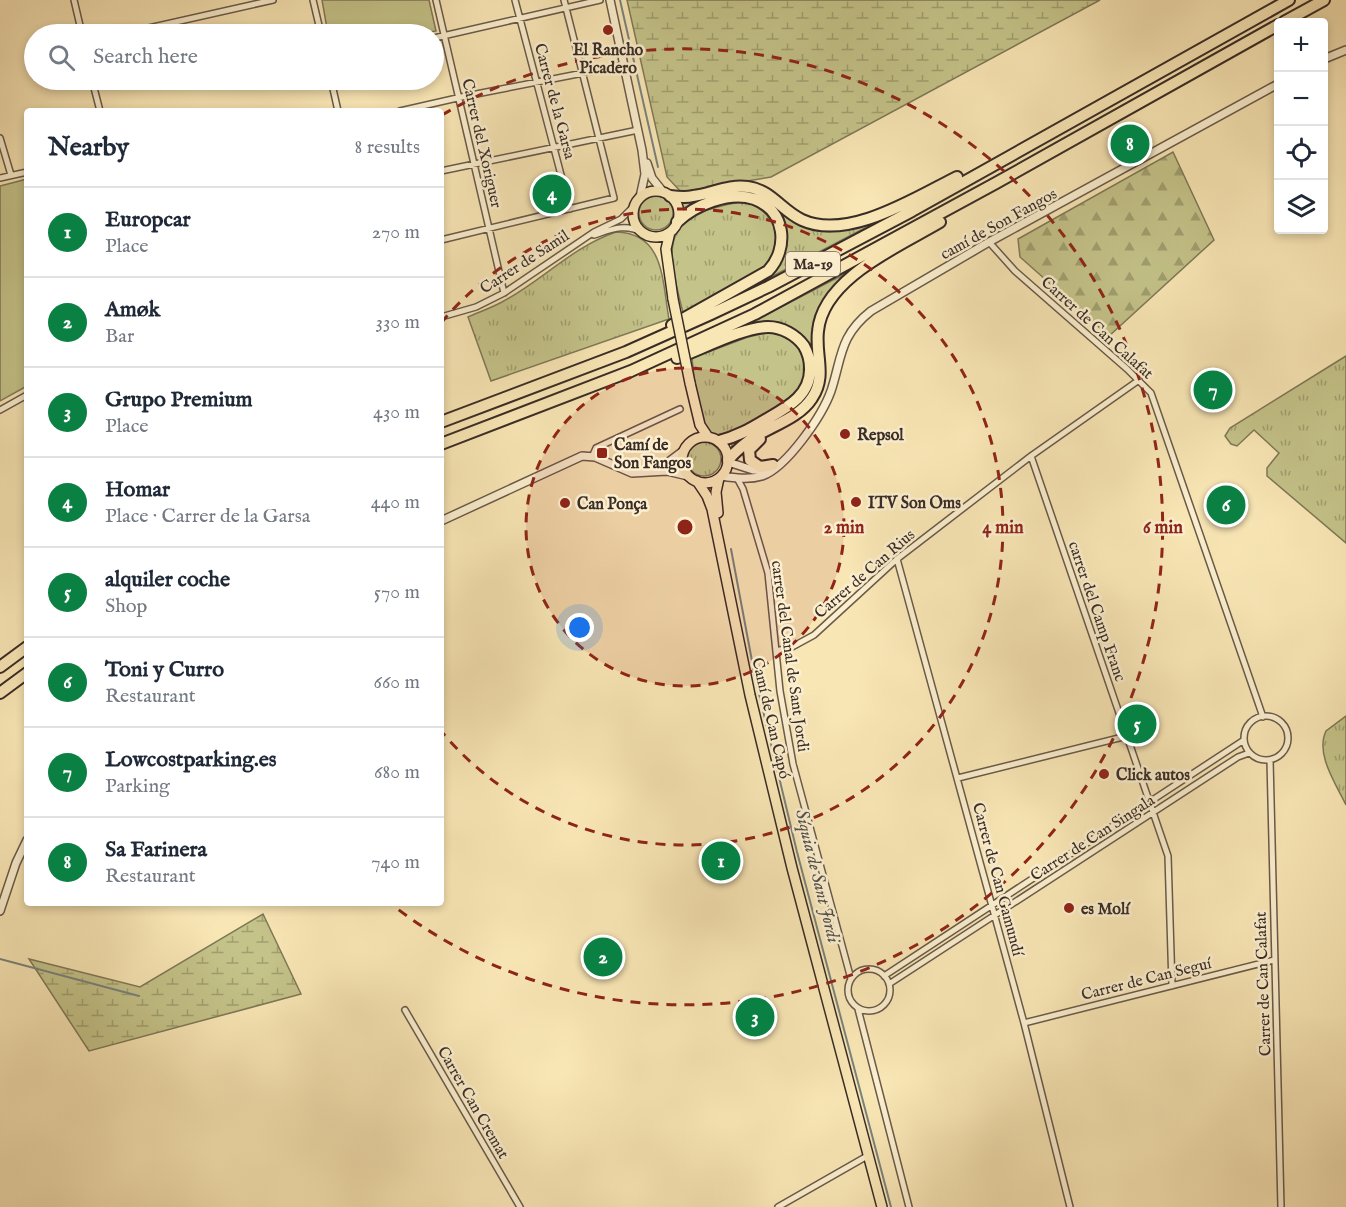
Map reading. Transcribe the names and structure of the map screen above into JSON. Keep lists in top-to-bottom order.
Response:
{
  "streets": {
    "highway": ["Ma-19"],
    "main road": ["Camí de Can Capó"],
    "street": [
      "Carrer de la Garsa",
      "Carrer del Xoriguer",
      "camí de Son Fangos",
      "Carrer de Samil",
      "Carrer de Can Calafat",
      "Carrer de Can Rius",
      "carrer del Camp Franc",
      "carrer del Canal de Sant Jordi",
      "Carrer de Can Singala",
      "Carrer de Can Gamundí",
      "Carrer de Can Seguí",
      "Carrer Can Cremat"
    ]
  },
  "crossings": [
    ["Carrer del Xoriguer", "Carrer de Samil"],
    ["camí de Son Fangos", "Carrer de Can Calafat"],
    ["Carrer de Can Calafat", "Carrer de Can Rius"],
    ["Carrer de Can Calafat", "Carrer de Can Singala"],
    ["Carrer de Can Calafat", "Carrer de Can Seguí"],
    ["Carrer de Can Rius", "carrer del Camp Franc"],
    ["Carrer de Can Rius", "carrer del Canal de Sant Jordi"],
    ["Carrer de Can Rius", "Carrer de Can Gamundí"],
    ["carrer del Camp Franc", "Carrer de Can Singala"],
    ["carrer del Camp Franc", "Carrer de Can Seguí"],
    ["carrer del Canal de Sant Jordi", "Carrer de Can Singala"],
    ["Carrer de Can Singala", "Carrer de Can Gamundí"],
    ["Carrer de Can Gamundí", "Carrer de Can Seguí"]
  ],
  "water": ["Síquia de Sant Jordi"],
  "places": {
    "other": [
      "El Rancho Picadero",
      "Repsol",
      "ITV Son Oms",
      "Can Ponça",
      "Click autos",
      "es Molí"
    ],
    "transit": ["Camí de Son Fangos"]
  },
  "page": {
    "map_buttons": ["+", "−"],
    "search": "Search here",
    "heading": ["Nearby", "8 results"],
    "pins": [
      "8",
      "4",
      "7",
      "6",
      "5",
      "1",
      "2",
      "3"
    ],
    "list": [
      {
        "mark": "1",
        "name": "Europcar",
        "note": "Place",
        "value": "270 m"
      },
      {
        "mark": "2",
        "name": "Amøk",
        "note": "Bar",
        "value": "330 m"
      },
      {
        "mark": "3",
        "name": "Grupo Premium",
        "note": "Place",
        "value": "430 m"
      },
      {
        "mark": "4",
        "name": "Homar",
        "note": "Place · Carrer de la Garsa",
        "value": "440 m"
      },
      {
        "mark": "5",
        "name": "alquiler coche",
        "note": "Shop",
        "value": "570 m"
      },
      {
        "mark": "6",
        "name": "Toni y Curro",
        "note": "Restaurant",
        "value": "660 m"
      },
      {
        "mark": "7",
        "name": "Lowcostparking.es",
        "note": "Parking",
        "value": "680 m"
      },
      {
        "mark": "8",
        "name": "Sa Farinera",
        "note": "Restaurant",
        "value": "740 m"
      }
    ]
  },
  "rings": ["2 min", "4 min", "6 min"]
}
